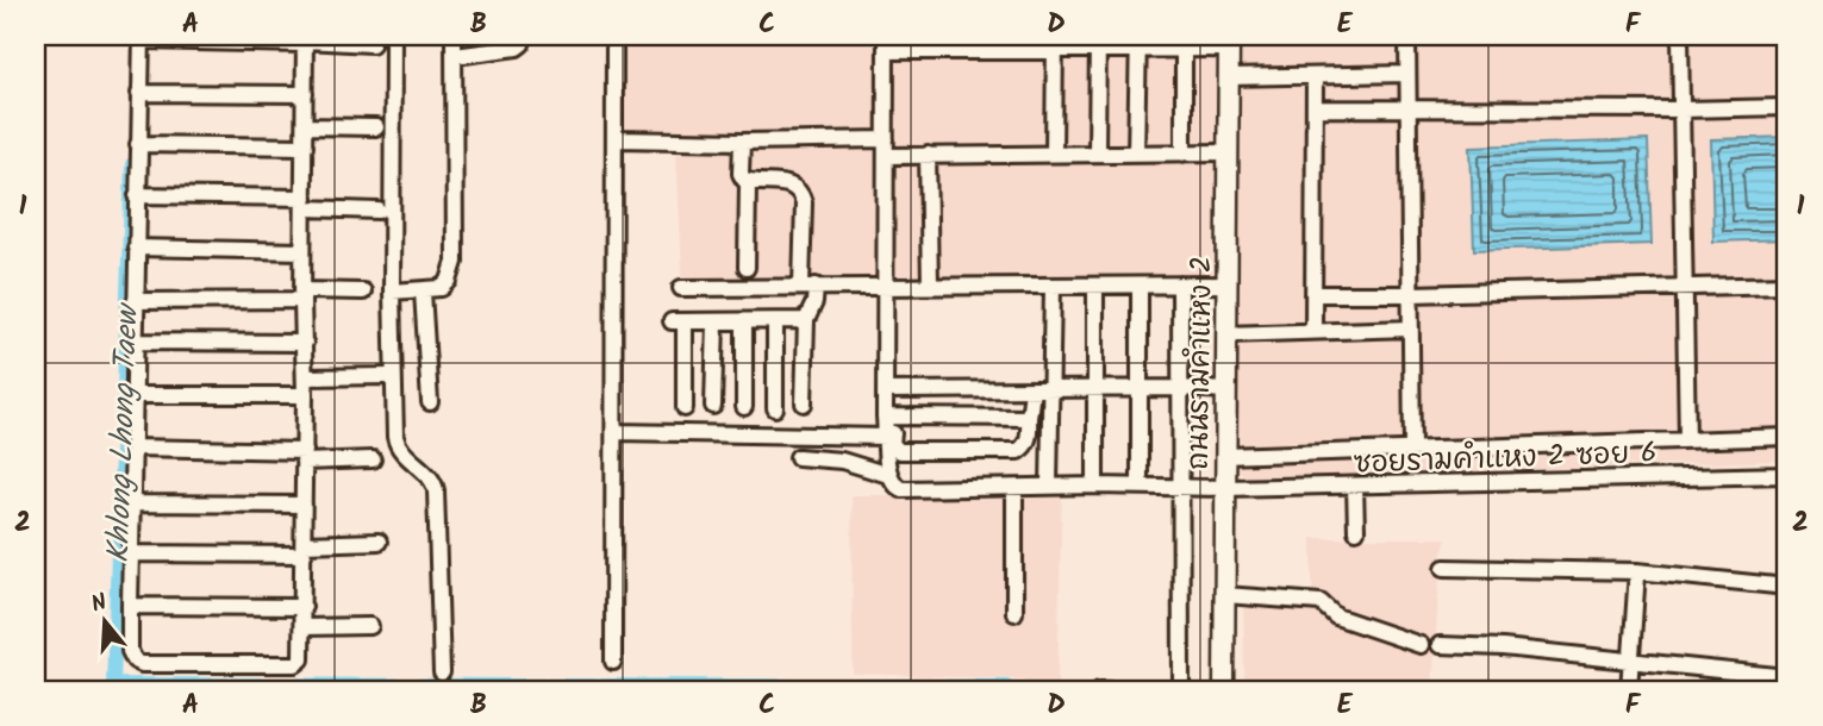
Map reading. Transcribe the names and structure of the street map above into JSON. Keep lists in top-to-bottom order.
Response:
{
  "streets": {
    "main road": ["ถนนรามคำแหง 2"],
    "street": ["ซอยรามคำแหง 2 ซอย 6"]
  },
  "crossings": [
    ["ถนนรามคำแหง 2", "ซอยรามคำแหง 2 ซอย 6"]
  ],
  "water": ["Khlong Lhong Taew"],
  "north": "top",
  "grid": {
    "columns": [
      "A",
      "B",
      "C",
      "D",
      "E",
      "F"
    ],
    "rows": ["1", "2"]
  }
}
